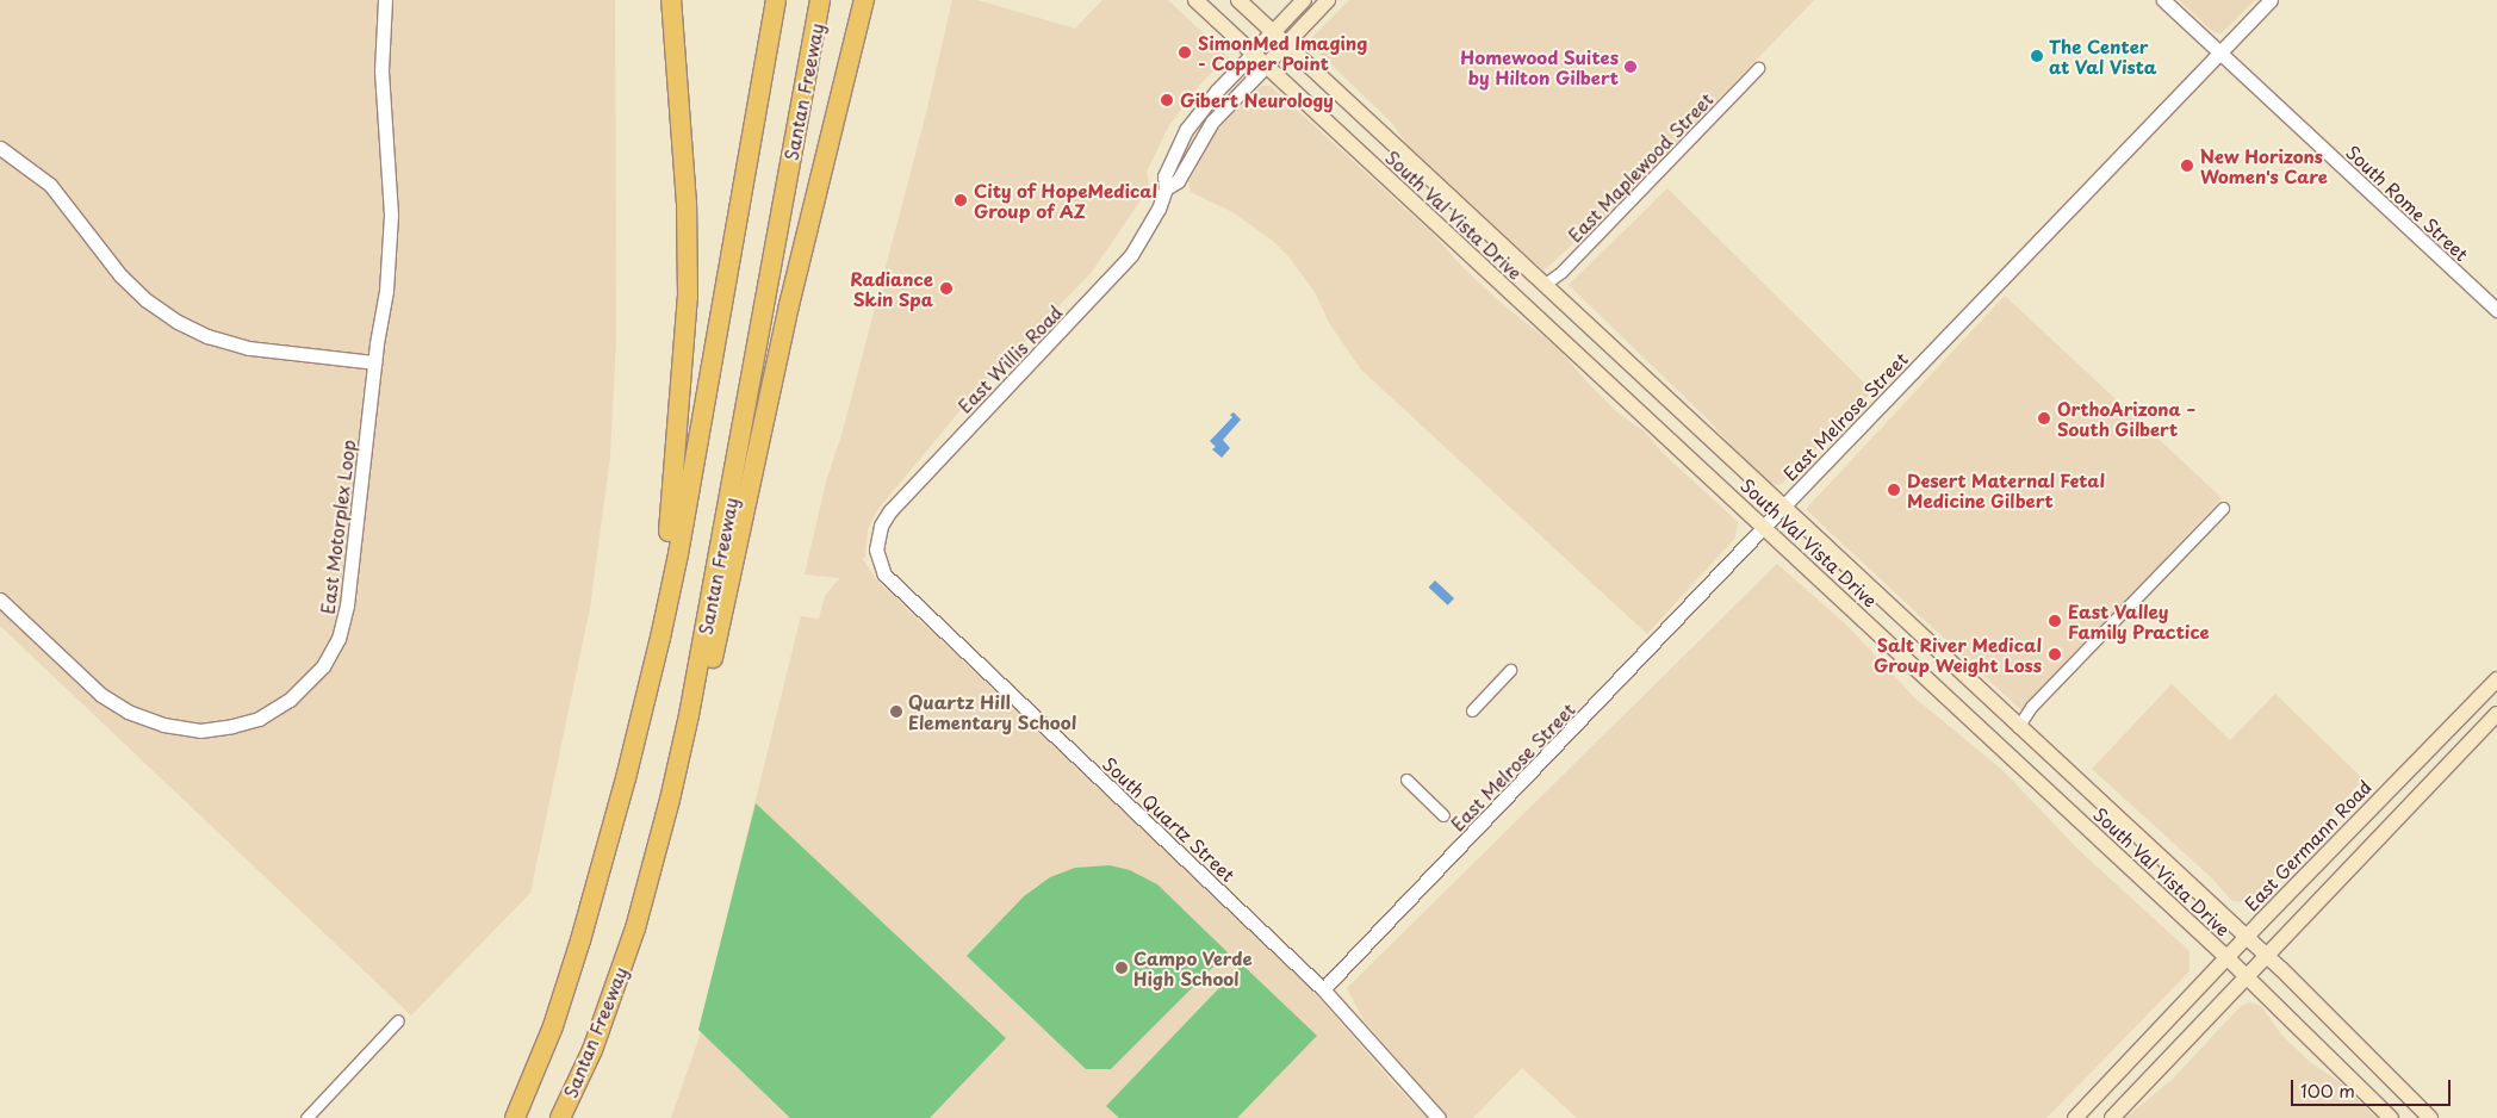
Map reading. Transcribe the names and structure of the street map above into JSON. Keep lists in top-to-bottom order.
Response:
{
  "streets": {
    "highway": ["Santan Freeway"],
    "main road": ["South Val Vista Drive", "East Germann Road"],
    "street": [
      "East Maplewood Street",
      "South Rome Street",
      "East Willis Road",
      "East Melrose Street",
      "East Motorplex Loop",
      "South Quartz Street"
    ]
  },
  "crossings": [
    ["East Maplewood Street", "South Val Vista Drive"],
    ["South Rome Street", "East Melrose Street"],
    ["South Val Vista Drive", "East Willis Road"],
    ["South Val Vista Drive", "East Melrose Street"],
    ["South Val Vista Drive", "East Germann Road"],
    ["East Willis Road", "South Quartz Street"],
    ["East Melrose Street", "South Quartz Street"]
  ],
  "places": [
    "SimonMed Imaging - Copper Point",
    "The Center at Val Vista",
    "Homewood Suites by Hilton Gilbert",
    "Gibert Neurology",
    "New Horizons Women's Care",
    "City of HopeMedical Group of AZ",
    "Radiance Skin Spa",
    "OrthoArizona – South Gilbert",
    "Desert Maternal Fetal Medicine Gilbert",
    "East Valley Family Practice",
    "Salt River Medical Group Weight Loss",
    "Quartz Hill Elementary School",
    "Campo Verde High School"
  ],
  "scale_bar": "100 m"
}
